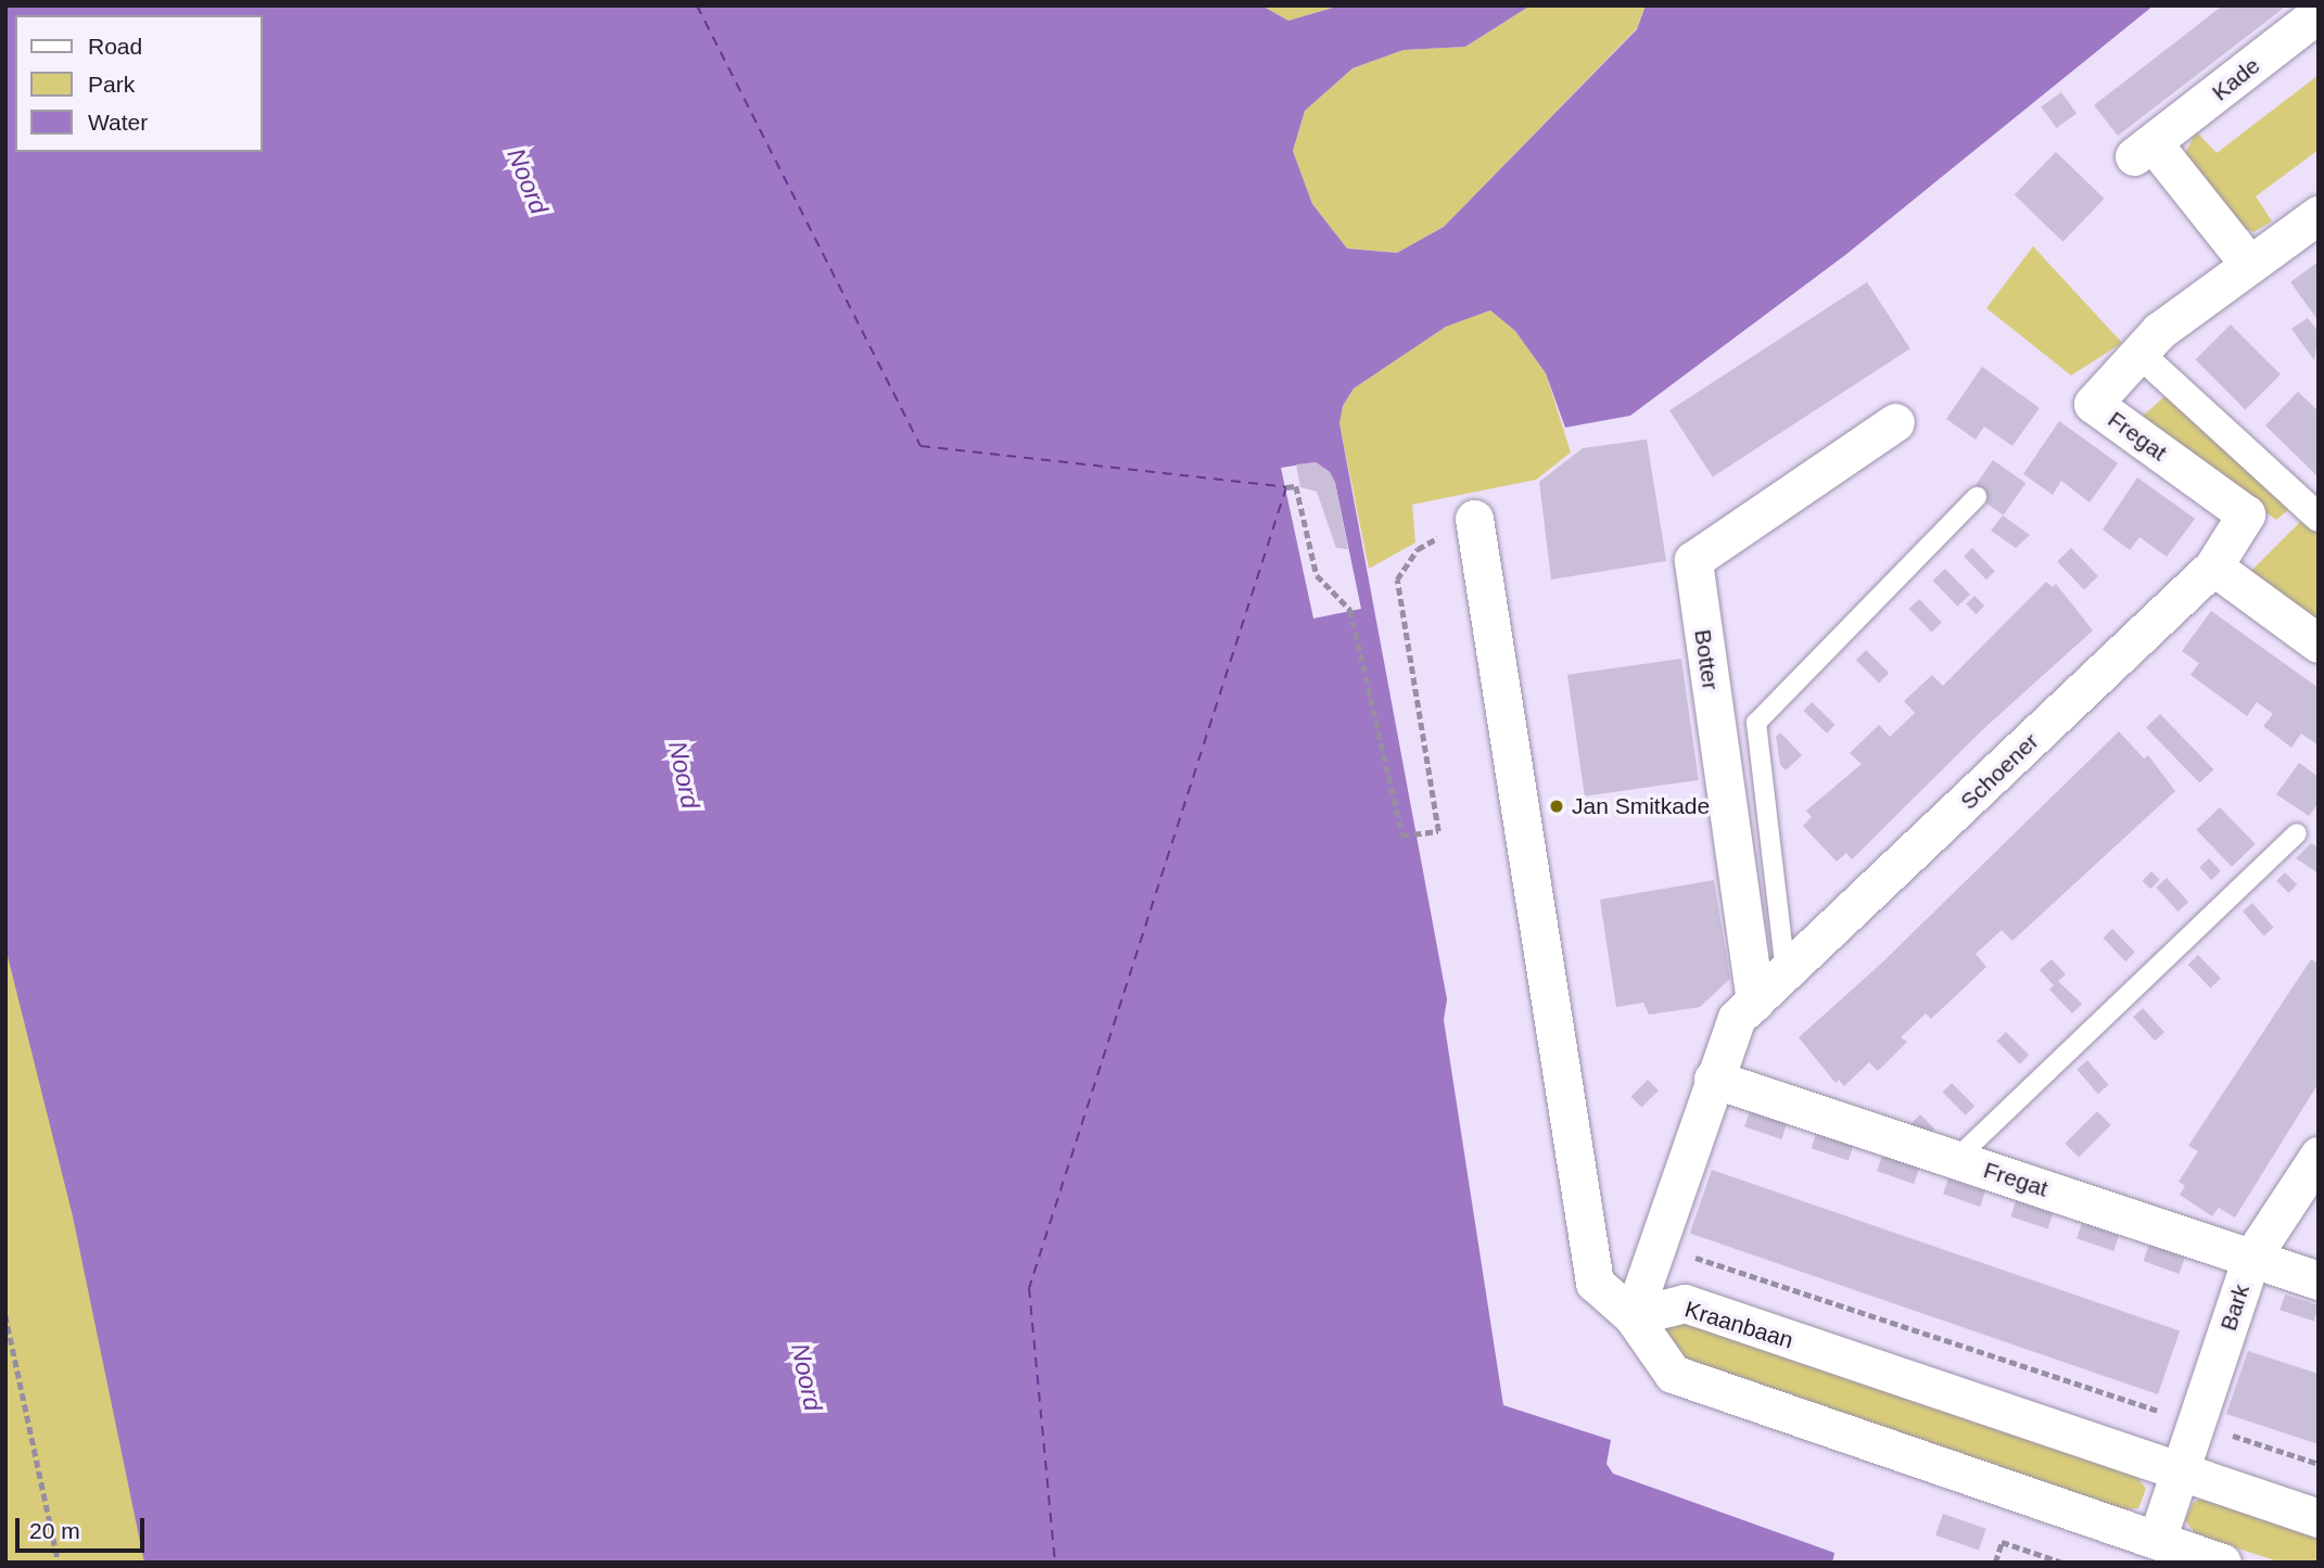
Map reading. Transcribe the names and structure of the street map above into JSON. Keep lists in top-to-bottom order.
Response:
{
  "streets": {
    "street": [
      "Kade",
      "Fregat",
      "Botter",
      "Schoener",
      "Bark",
      "Kraanbaan"
    ]
  },
  "crossings": [
    ["Fregat", "Schoener"],
    ["Fregat", "Bark"],
    ["Botter", "Schoener"],
    ["Schoener", "Kraanbaan"],
    ["Bark", "Kraanbaan"]
  ],
  "water": ["Noord"],
  "places": ["Jan Smitkade"],
  "legend": ["Road", "Park", "Water"],
  "scale_bar": "20 m"
}
